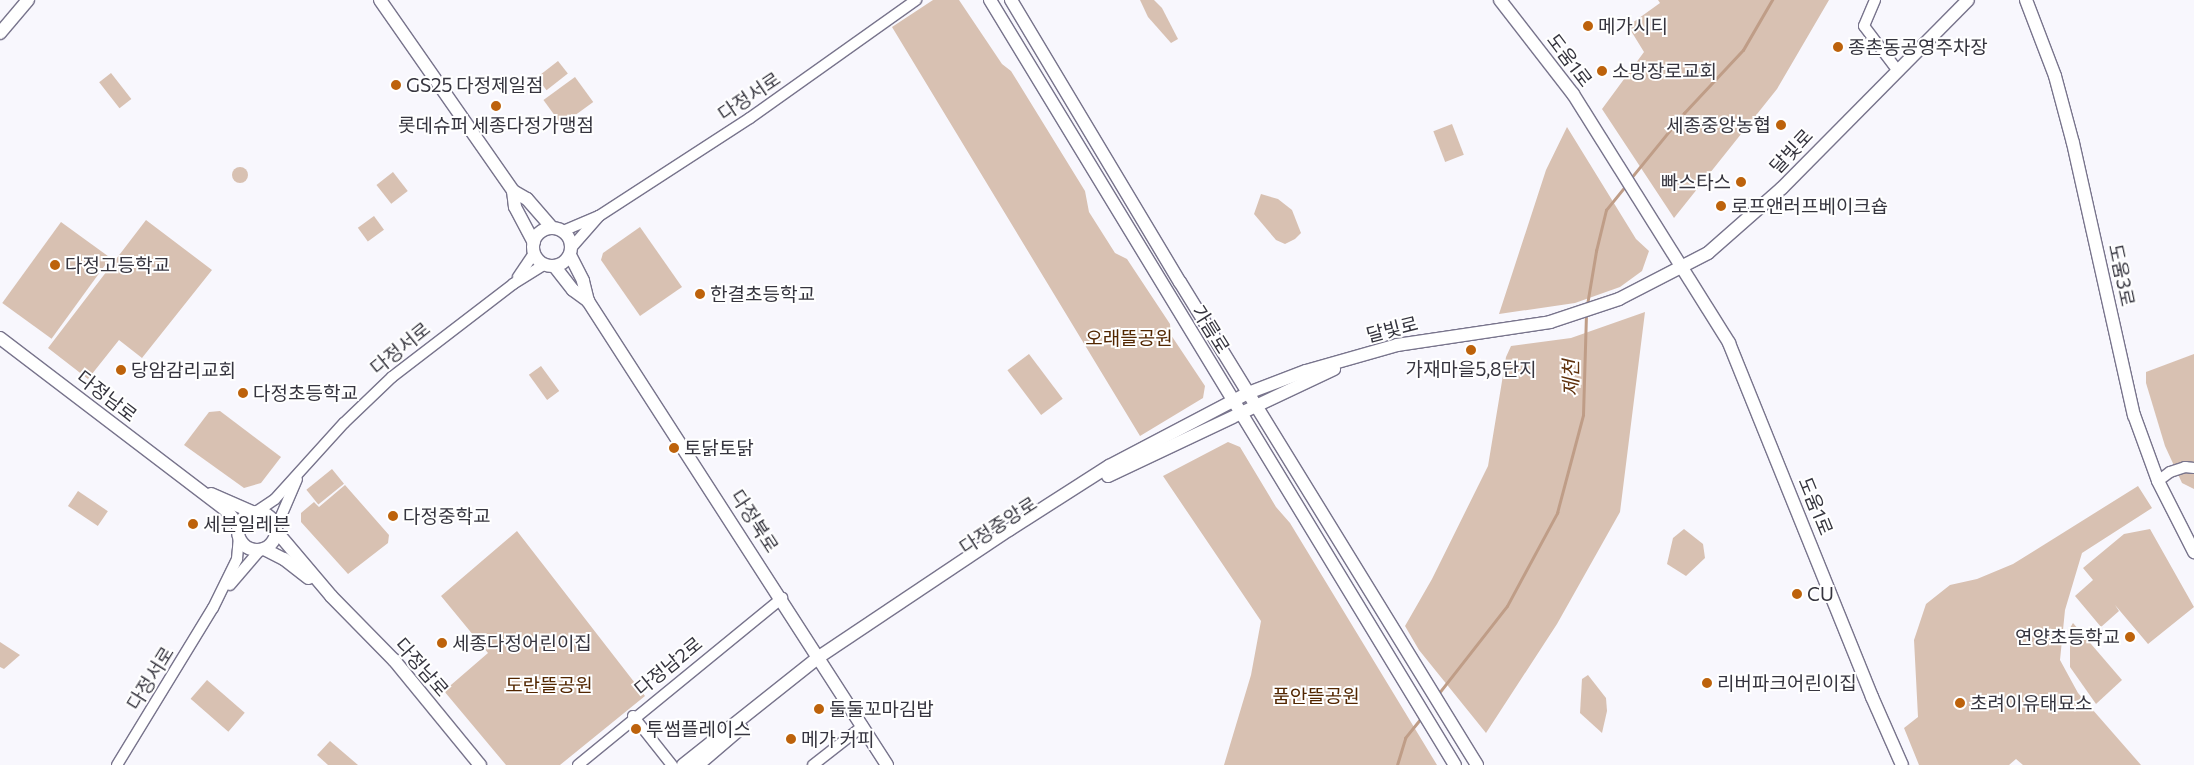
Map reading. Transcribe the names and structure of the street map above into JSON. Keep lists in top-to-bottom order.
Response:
{
  "streets": {
    "street": [
      "도움1로",
      "다정서로",
      "달빛로",
      "도움3로",
      "가름로",
      "다정남로",
      "다정북로",
      "다정중앙로",
      "다정남2로"
    ]
  },
  "crossings": [
    ["도움1로", "달빛로"],
    ["달빛로", "가름로"],
    ["달빛로", "다정중앙로"],
    ["가름로", "다정중앙로"],
    ["다정북로", "다정중앙로"],
    ["다정북로", "다정남2로"]
  ],
  "water": ["제천"],
  "parks": ["오래뜰공원", "도란뜰공원", "품안뜰공원"],
  "places": [
    "메가시티",
    "종촌동공영주차장",
    "소망장로교회",
    "GS25 다정제일점",
    "롯데슈퍼 세종다정가맹점",
    "세종중앙농협",
    "빠스타스",
    "로프앤러프베이크숍",
    "다정고등학교",
    "한결초등학교",
    "가재마을5,8단지",
    "당암감리교회",
    "다정초등학교",
    "토닭토닭",
    "다정중학교",
    "세븐일레븐",
    "CU",
    "연양초등학교",
    "세종다정어린이집",
    "리버파크어린이집",
    "초려이유태묘소",
    "둘둘꼬마김밥",
    "투썸플레이스",
    "메가 커피"
  ]
}
